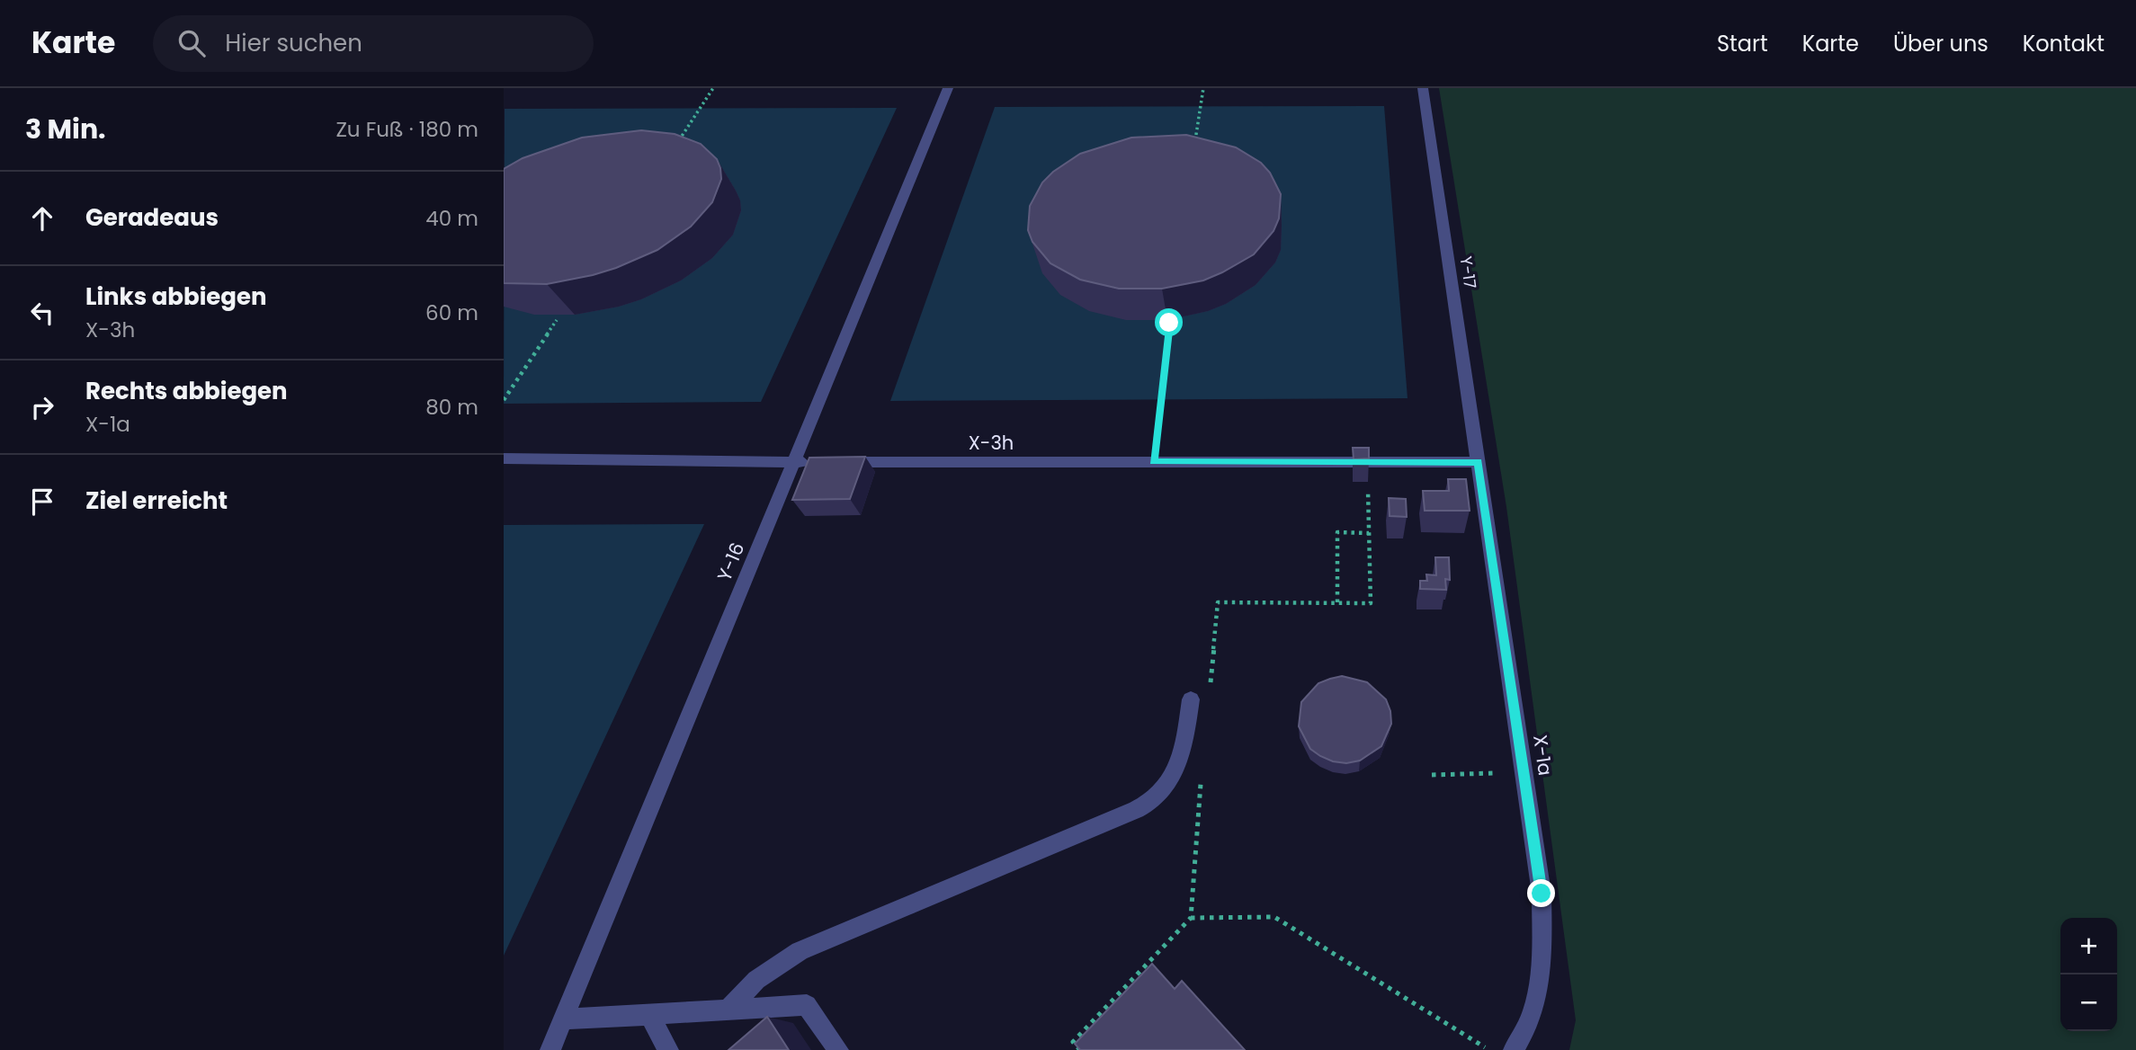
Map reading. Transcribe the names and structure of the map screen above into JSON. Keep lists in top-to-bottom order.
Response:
{
  "streets": {
    "street": [
      "Y-17",
      "X-3h",
      "Y-16",
      "X-1a"
    ]
  },
  "crossings": [
    ["Y-17", "X-3h"],
    ["Y-17", "X-1a"],
    ["X-3h", "Y-16"],
    ["X-3h", "X-1a"]
  ],
  "page": {
    "header": "Karte",
    "search": "Hier suchen",
    "nav": [
      "Start",
      "Karte",
      "Über uns",
      "Kontakt"
    ],
    "heading": ["3 Min.", "Zu Fuß · 180 m"],
    "list": [
      ["Geradeaus", "40 m"],
      ["Links abbiegen", "X-3h", "60 m"],
      ["Rechts abbiegen", "X-1a", "80 m"],
      "Ziel erreicht"
    ],
    "map_buttons": ["+", "−"]
  }
}
